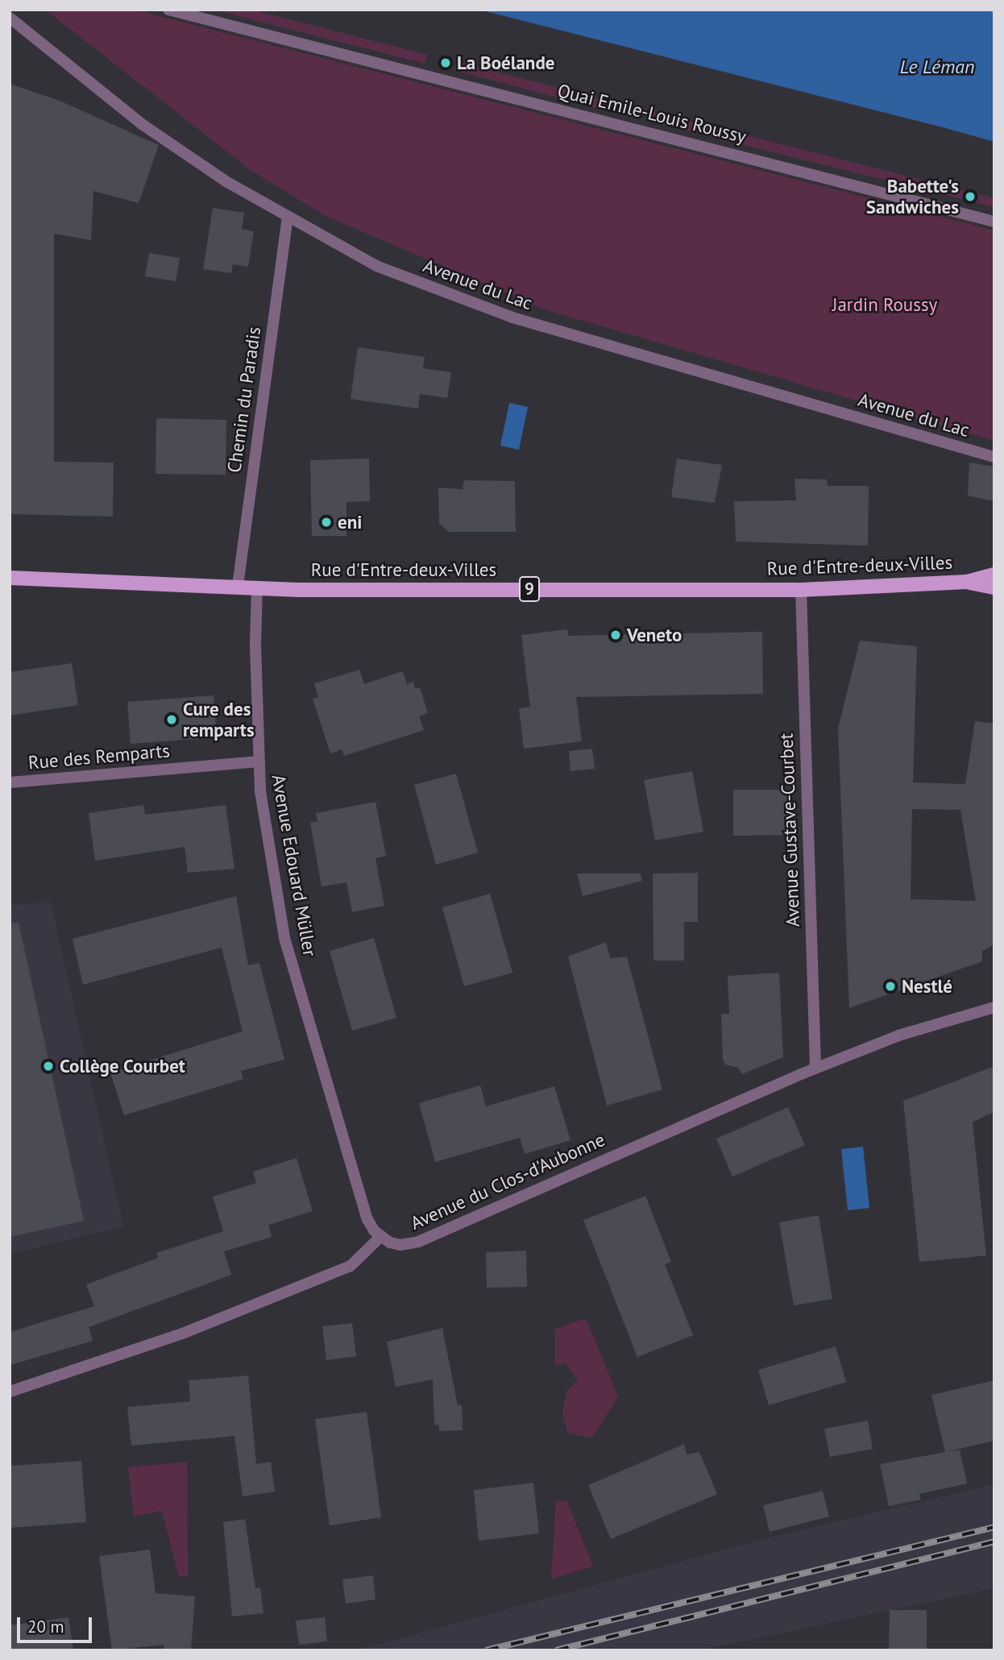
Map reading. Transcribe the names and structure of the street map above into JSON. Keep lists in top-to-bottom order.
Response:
{
  "streets": {
    "main road": ["Rue d'Entre-deux-Villes", "9"],
    "street": [
      "Quai Emile-Louis Roussy",
      "Avenue du Lac",
      "Chemin du Paradis",
      "Rue des Remparts",
      "Avenue Gustave-Courbet",
      "Avenue Edouard Müller",
      "Avenue du Clos-d'Aubonne"
    ]
  },
  "crossings": [
    ["Avenue du Lac", "Chemin du Paradis"],
    ["Chemin du Paradis", "Rue d'Entre-deux-Villes"],
    ["Rue d'Entre-deux-Villes", "Avenue Gustave-Courbet"],
    ["Rue d'Entre-deux-Villes", "Avenue Edouard Müller"],
    ["Rue des Remparts", "Avenue Edouard Müller"],
    ["Avenue Gustave-Courbet", "Avenue du Clos-d'Aubonne"],
    ["Avenue Edouard Müller", "Avenue du Clos-d'Aubonne"]
  ],
  "water": ["Le Léman"],
  "parks": ["Jardin Roussy"],
  "places": [
    "La Boélande",
    "Babette's Sandwiches",
    "eni",
    "Veneto",
    "Cure des remparts",
    "Nestlé",
    "Collège Courbet"
  ],
  "scale_bar": "20 m"
}
